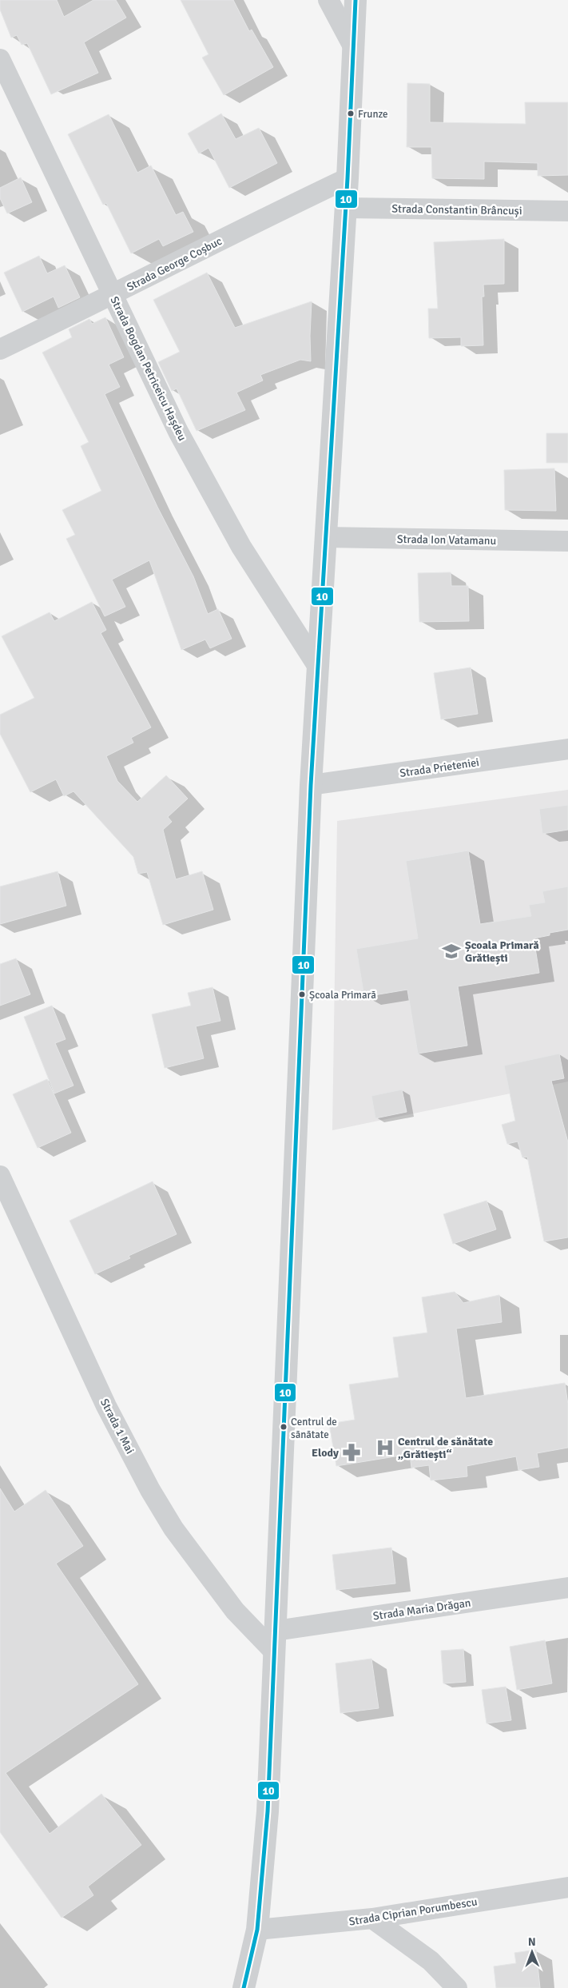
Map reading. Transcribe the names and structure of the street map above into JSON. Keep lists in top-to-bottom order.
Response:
{
  "streets": {
    "street": [
      "Strada Constantin Brâncuși",
      "Strada George Coșbuc",
      "Strada Bogdan Petriceicu Hașdeu",
      "Strada Ion Vatamanu",
      "Strada Prieteniei",
      "Strada 1 Mai",
      "Strada Maria Drăgan",
      "Strada Ciprian Porumbescu"
    ]
  },
  "crossings": [
    ["Strada George Coșbuc", "Strada Bogdan Petriceicu Hașdeu"],
    ["Strada 1 Mai", "Strada Maria Drăgan"]
  ],
  "places": {
    "other": ["Frunze", "Școala Primară", "Centrul de sănătate"],
    "school or university": ["Școala Primară Grătiești"],
    "hospital": ["Centrul de sănătate „Grătiești“"],
    "pharmacy": ["Elody"]
  },
  "lines": ["transit line 10"],
  "north": "top"
}
